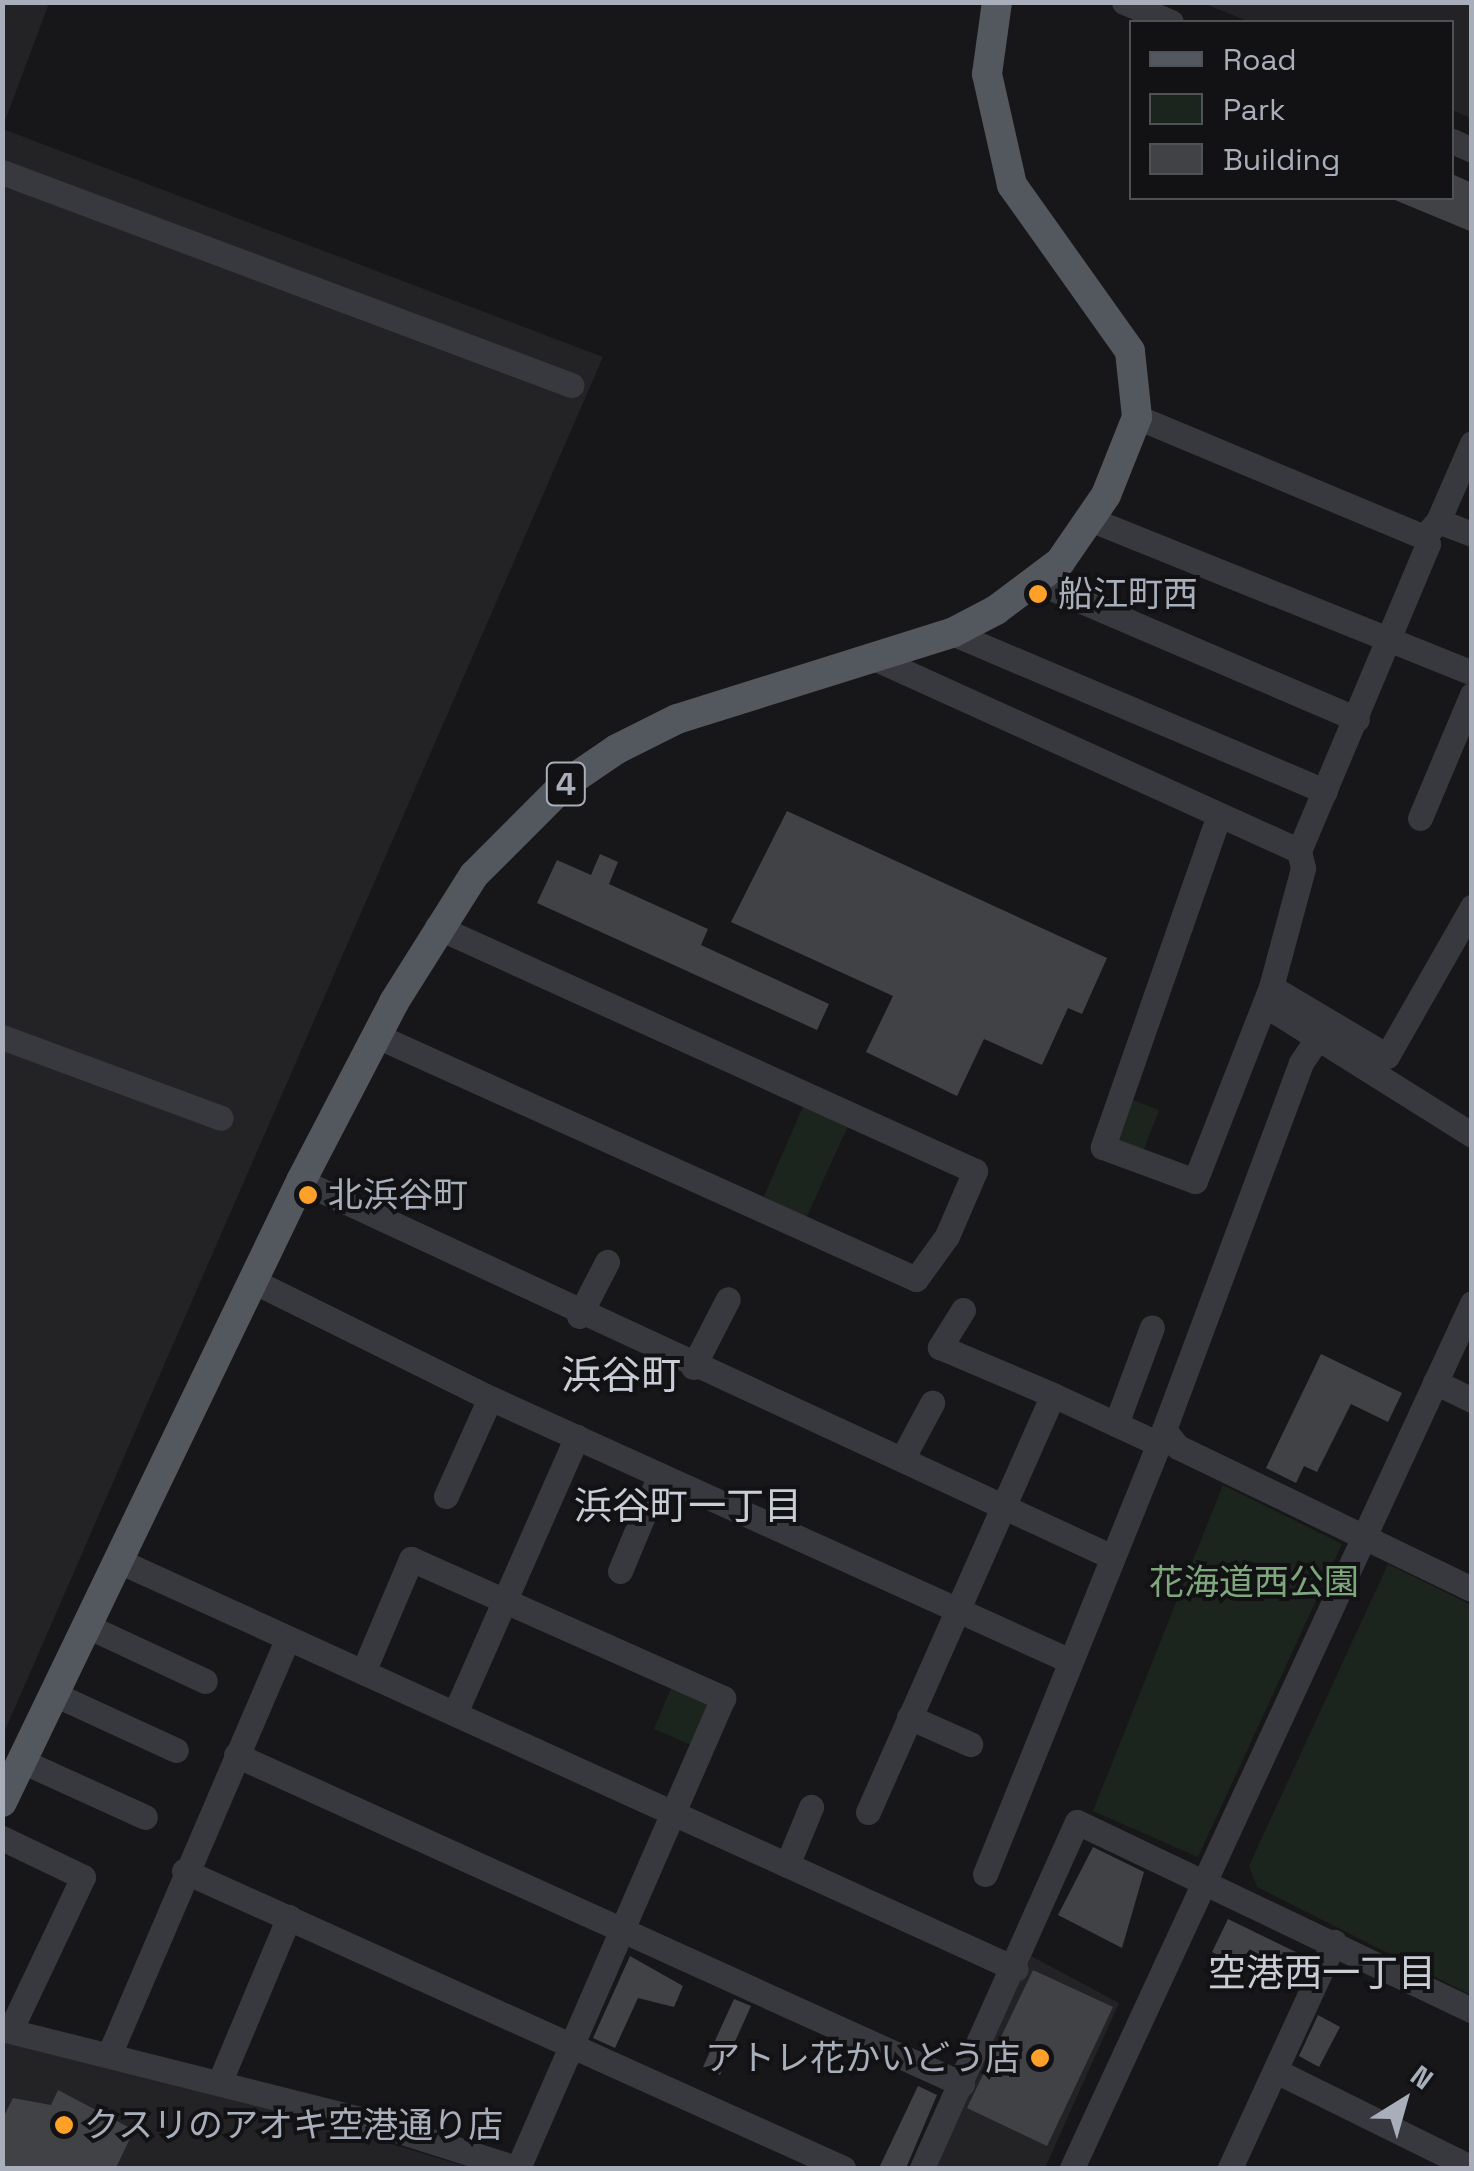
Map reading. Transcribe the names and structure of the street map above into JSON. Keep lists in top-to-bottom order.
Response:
{
  "streets": {
    "main road": ["4"]
  },
  "districts": ["浜谷町", "浜谷町一丁目", "空港西一丁目"],
  "parks": ["花海道西公園"],
  "places": [
    "船江町西",
    "北浜谷町",
    "アトレ花かいどう店",
    "クスリのアオキ空港通り店"
  ],
  "legend": ["Road", "Park", "Building"],
  "north": "top right"
}
